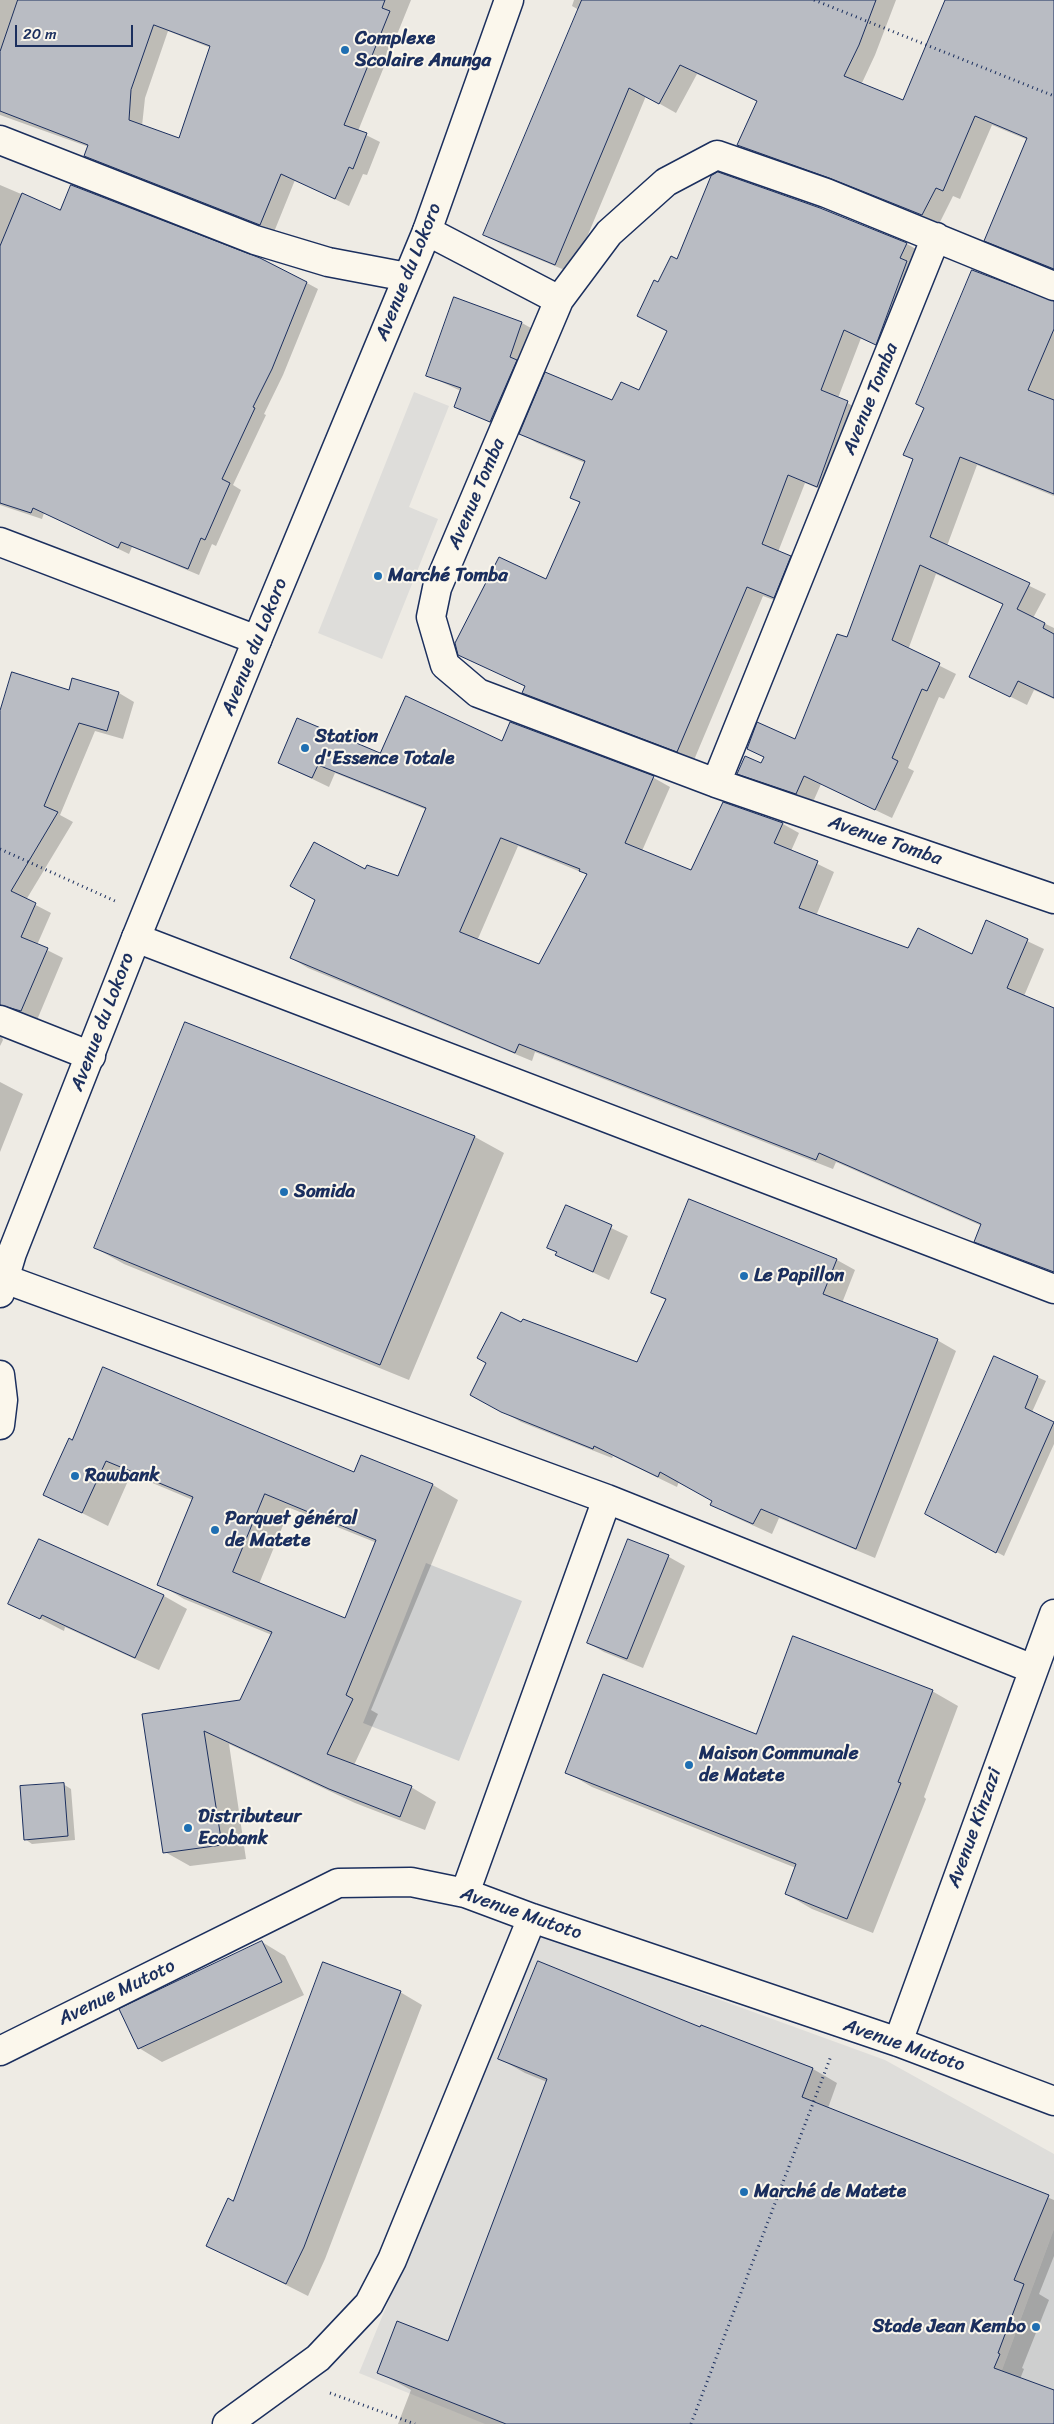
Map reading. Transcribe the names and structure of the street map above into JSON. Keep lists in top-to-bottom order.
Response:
{
  "streets": {
    "street": [
      "Avenue du Lokoro",
      "Avenue Tomba",
      "Avenue Kinzazi",
      "Avenue Mutoto"
    ]
  },
  "crossings": [
    ["Avenue Kinzazi", "Avenue Mutoto"]
  ],
  "places": [
    "Complexe Scolaire Anunga",
    "Marché Tomba",
    "Station d'Essence Totale",
    "Somida",
    "Le Papillon",
    "Rawbank",
    "Parquet général de Matete",
    "Maison Communale de Matete",
    "Distributeur Ecobank",
    "Marché de Matete",
    "Stade Jean Kembo"
  ],
  "scale_bar": "20 m"
}
